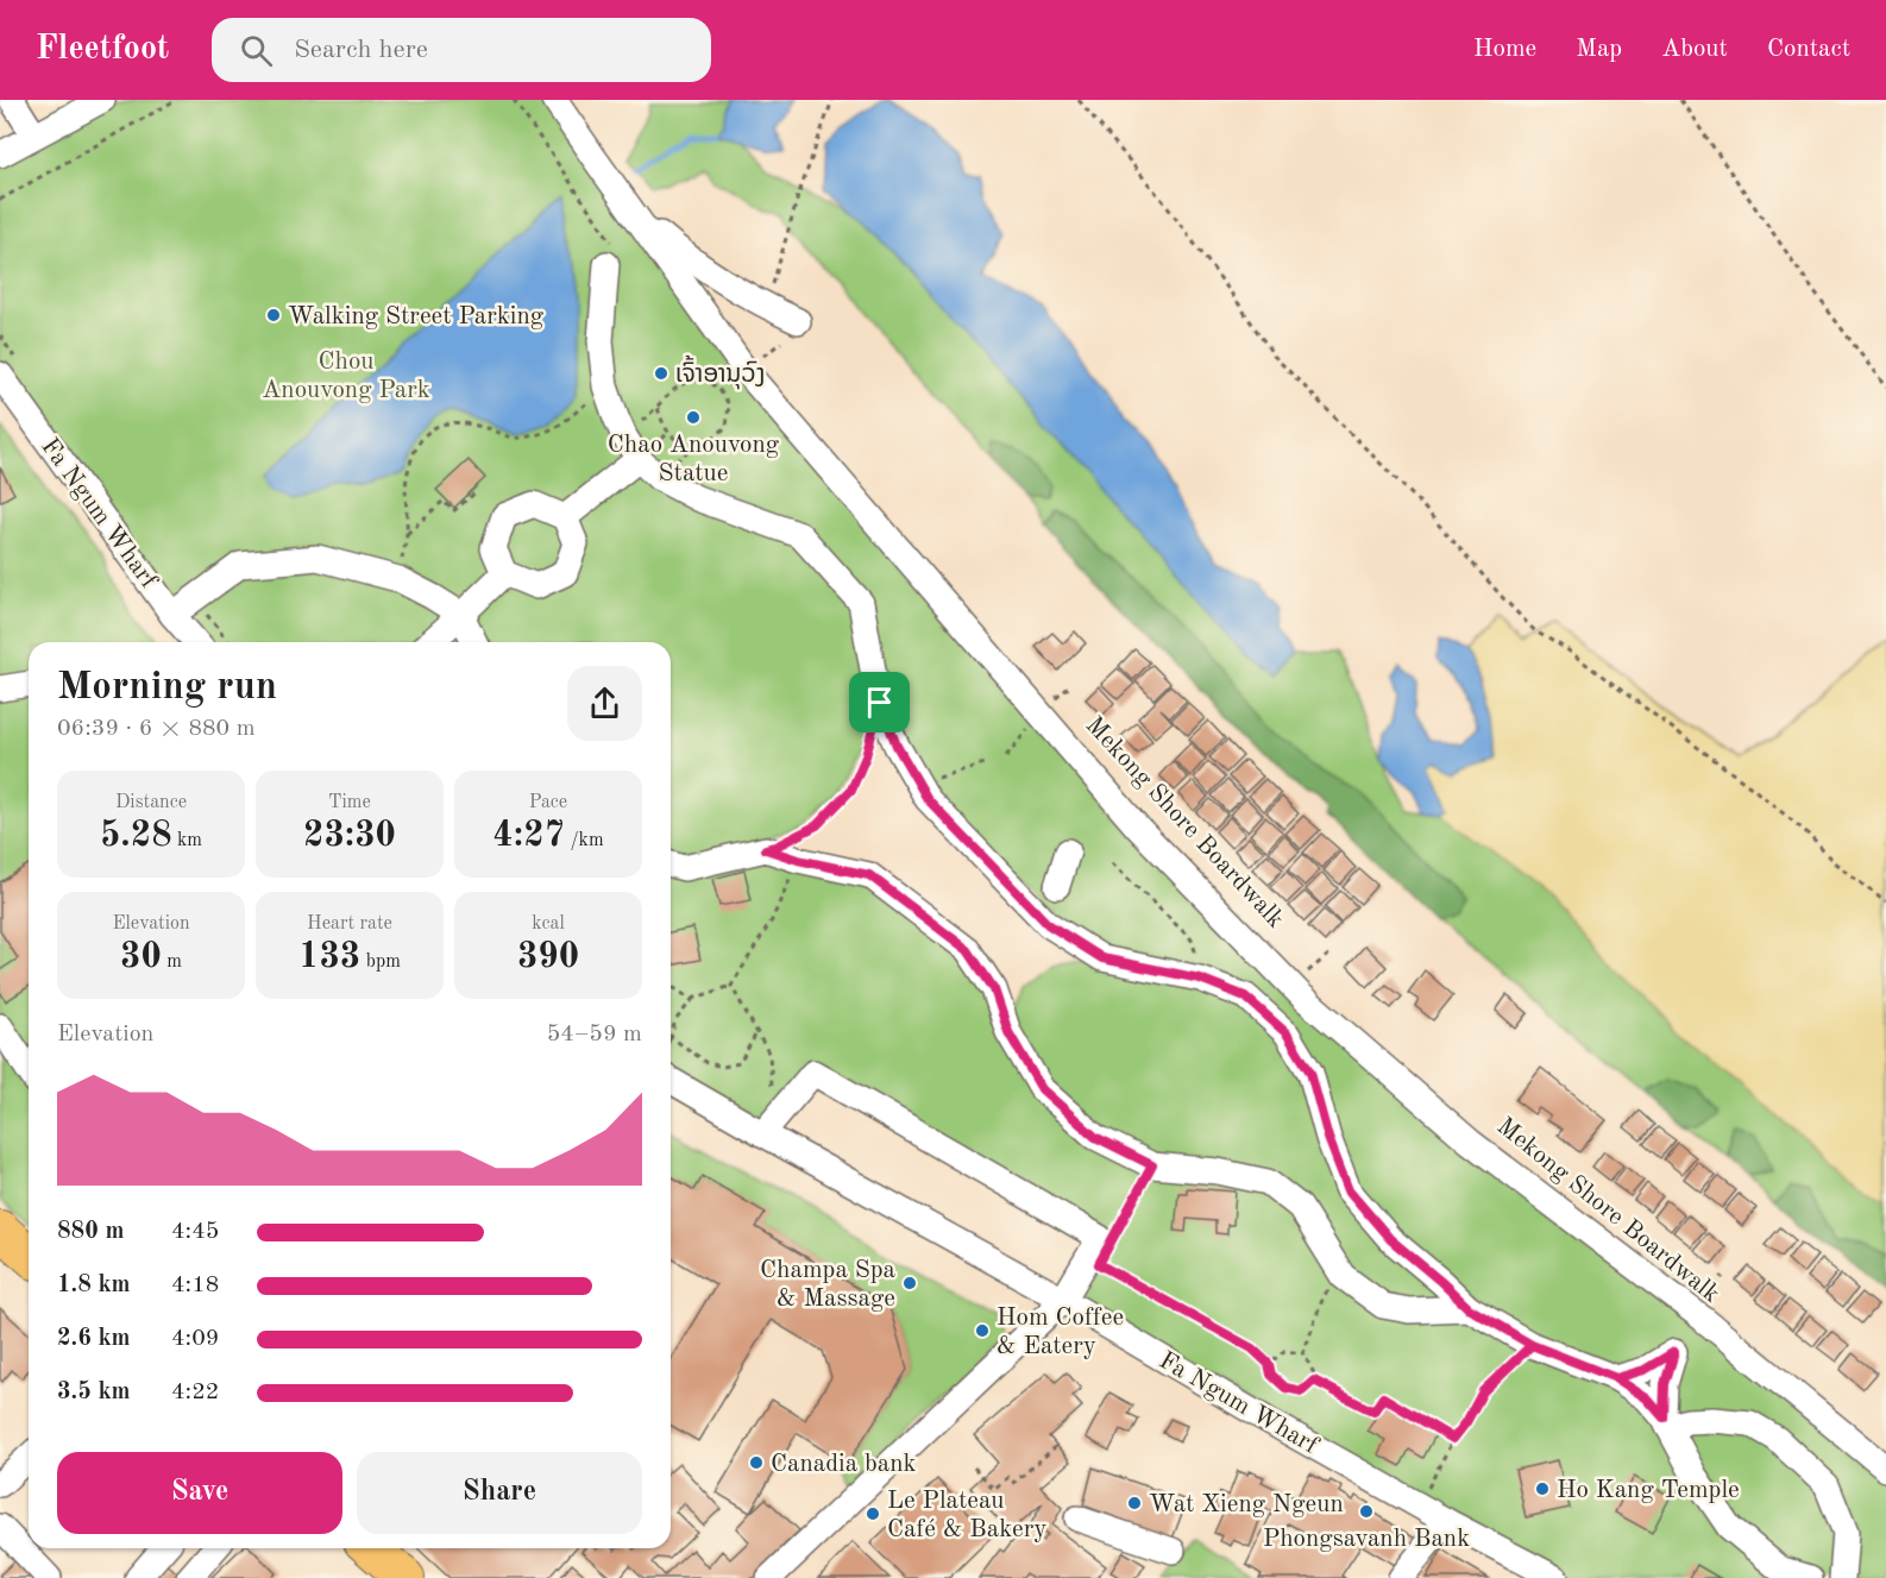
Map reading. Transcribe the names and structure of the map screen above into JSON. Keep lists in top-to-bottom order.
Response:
{
  "streets": {
    "street": ["Fa Ngum Wharf"]
  },
  "parks": ["Chou Anouvong Park"],
  "places": [
    "Walking Street Parking",
    "ເຈົ້າອານຸວົງ",
    "Chao Anouvong Statue",
    "Champa Spa & Massage",
    "Hom Coffee & Eatery",
    "Canadia bank",
    "Ho Kang Temple",
    "Wat Xieng Ngeun",
    "Phongsavanh Bank",
    "Le Plateau Café & Bakery"
  ],
  "page": {
    "header": "Fleetfoot",
    "search": "Search here",
    "nav": [
      "Home",
      "Map",
      "About",
      "Contact"
    ],
    "heading": ["Morning run", "06:39 · 6 × 880 m"],
    "stats": [
      ["Distance", "5.28 km"],
      ["Time", "23:30"],
      ["Pace", "4:27 /km"],
      ["Elevation", "30 m"],
      ["Heart rate", "133 bpm"],
      ["kcal", "390"]
    ],
    "chart": ["Elevation", "54–59 m"],
    "list": [
      {
        "name": "880 m",
        "note": "4:45"
      },
      {
        "name": "1.8 km",
        "note": "4:18"
      },
      {
        "name": "2.6 km",
        "note": "4:09"
      },
      {
        "name": "3.5 km",
        "note": "4:22"
      }
    ],
    "buttons": ["Save", "Share"]
  }
}
